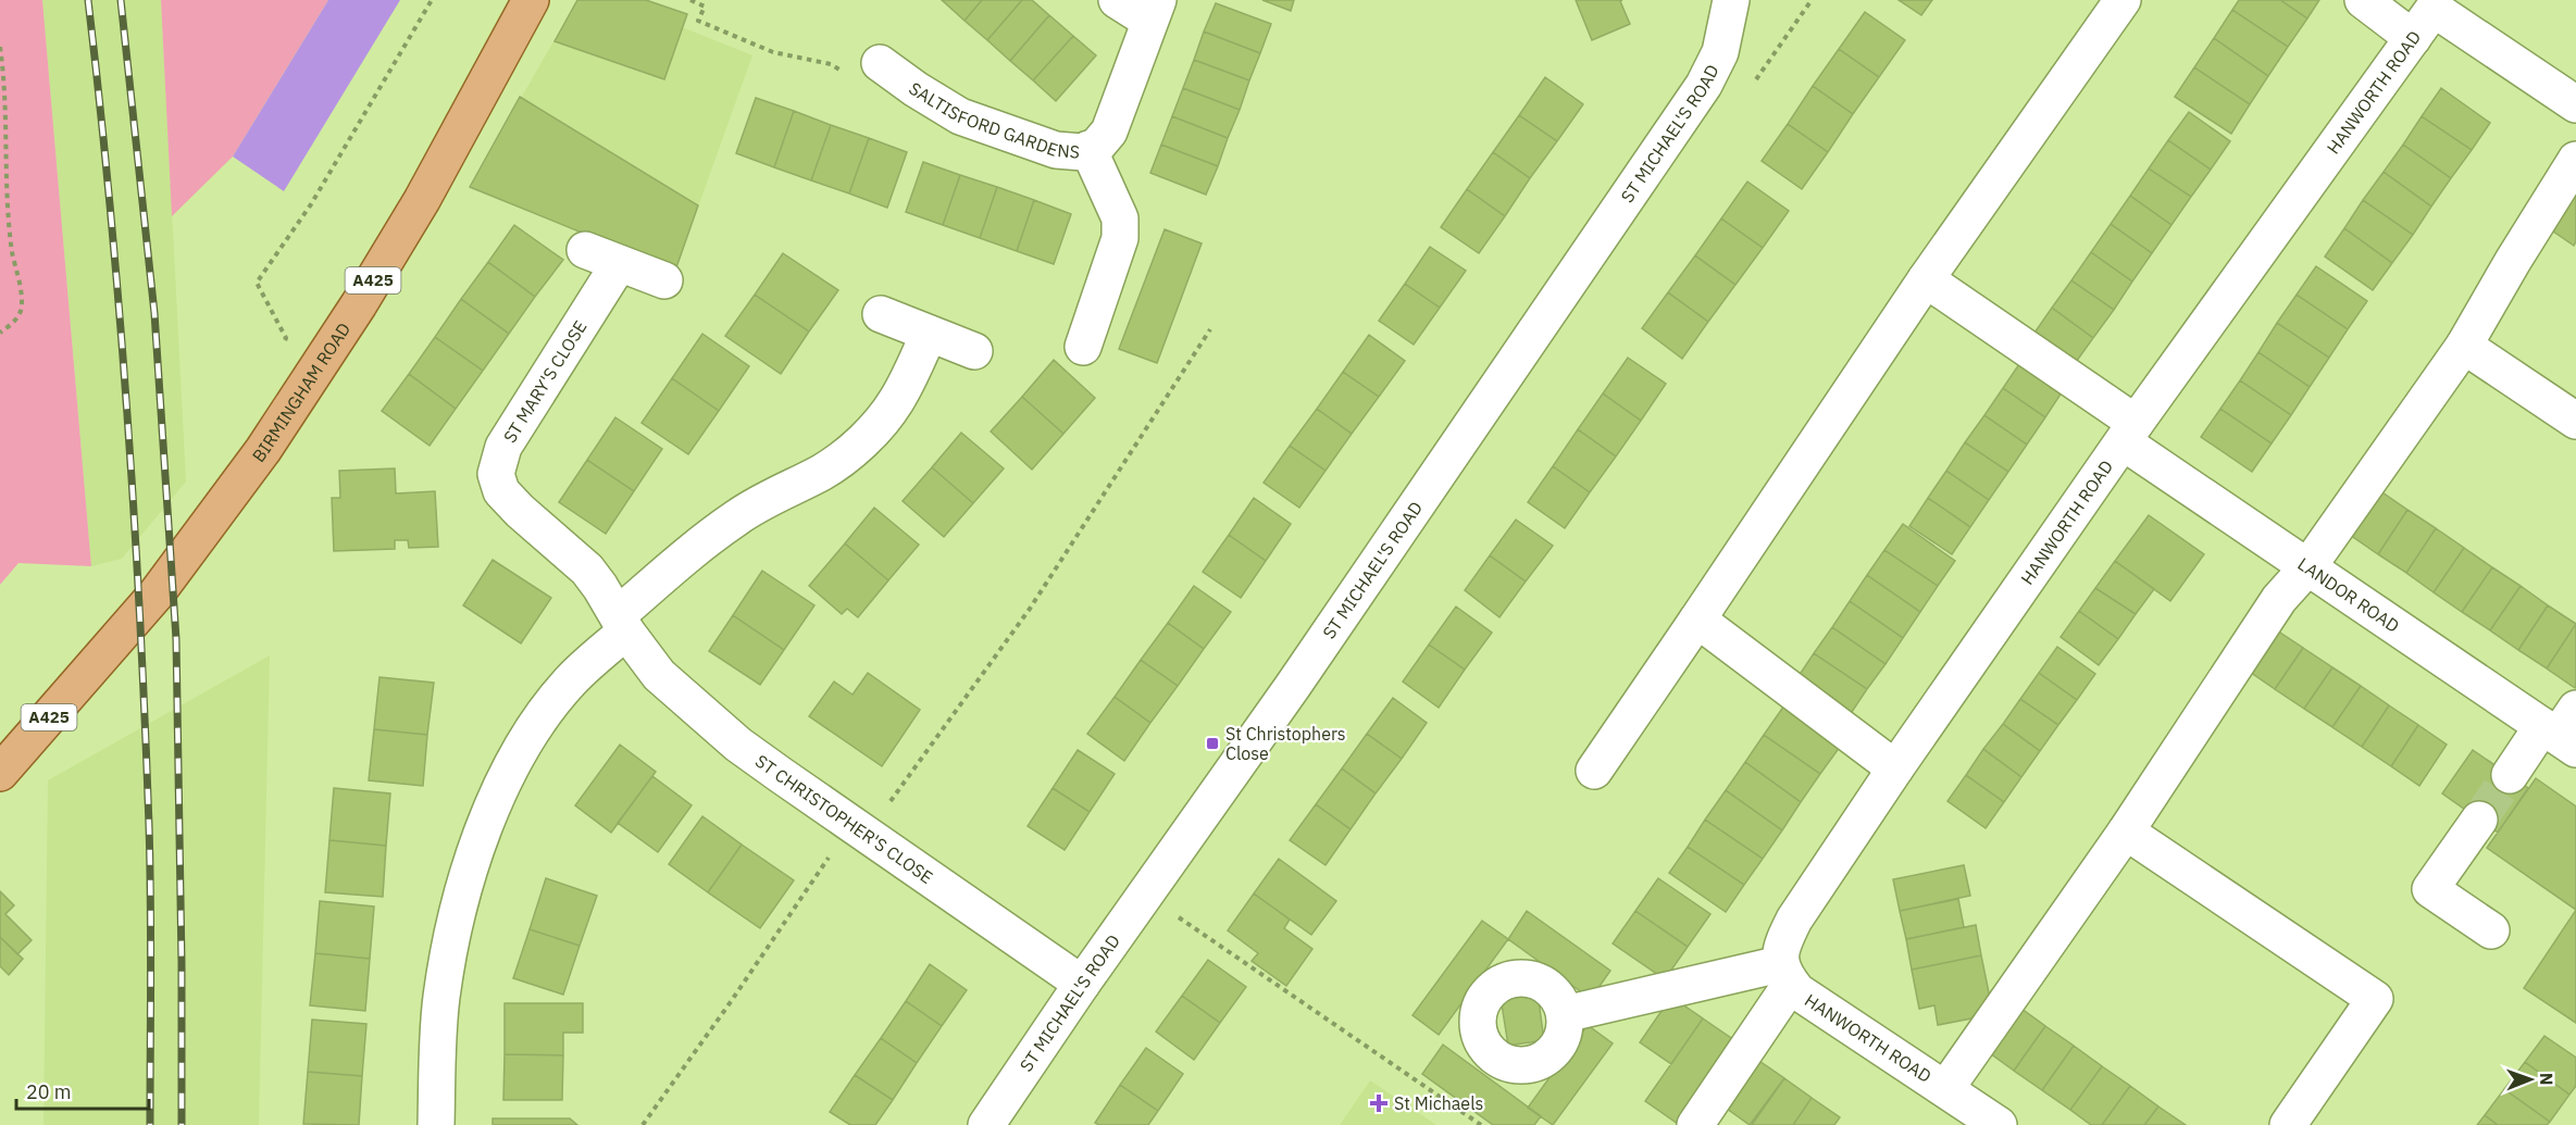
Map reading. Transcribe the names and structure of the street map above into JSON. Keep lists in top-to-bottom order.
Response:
{
  "streets": {
    "main road": ["A425", "BIRMINGHAM ROAD"],
    "street": [
      "HANWORTH ROAD",
      "SALTISFORD GARDENS",
      "ST MICHAEL'S ROAD",
      "ST MARY'S CLOSE",
      "LANDOR ROAD",
      "ST CHRISTOPHER'S CLOSE"
    ]
  },
  "crossings": [
    ["HANWORTH ROAD", "LANDOR ROAD"],
    ["ST MICHAEL'S ROAD", "ST CHRISTOPHER'S CLOSE"],
    ["ST MARY'S CLOSE", "ST CHRISTOPHER'S CLOSE"]
  ],
  "places": {
    "transit": ["St Christophers Close"],
    "health": ["St Michaels"]
  },
  "scale_bar": "20 m",
  "north": "right"
}
